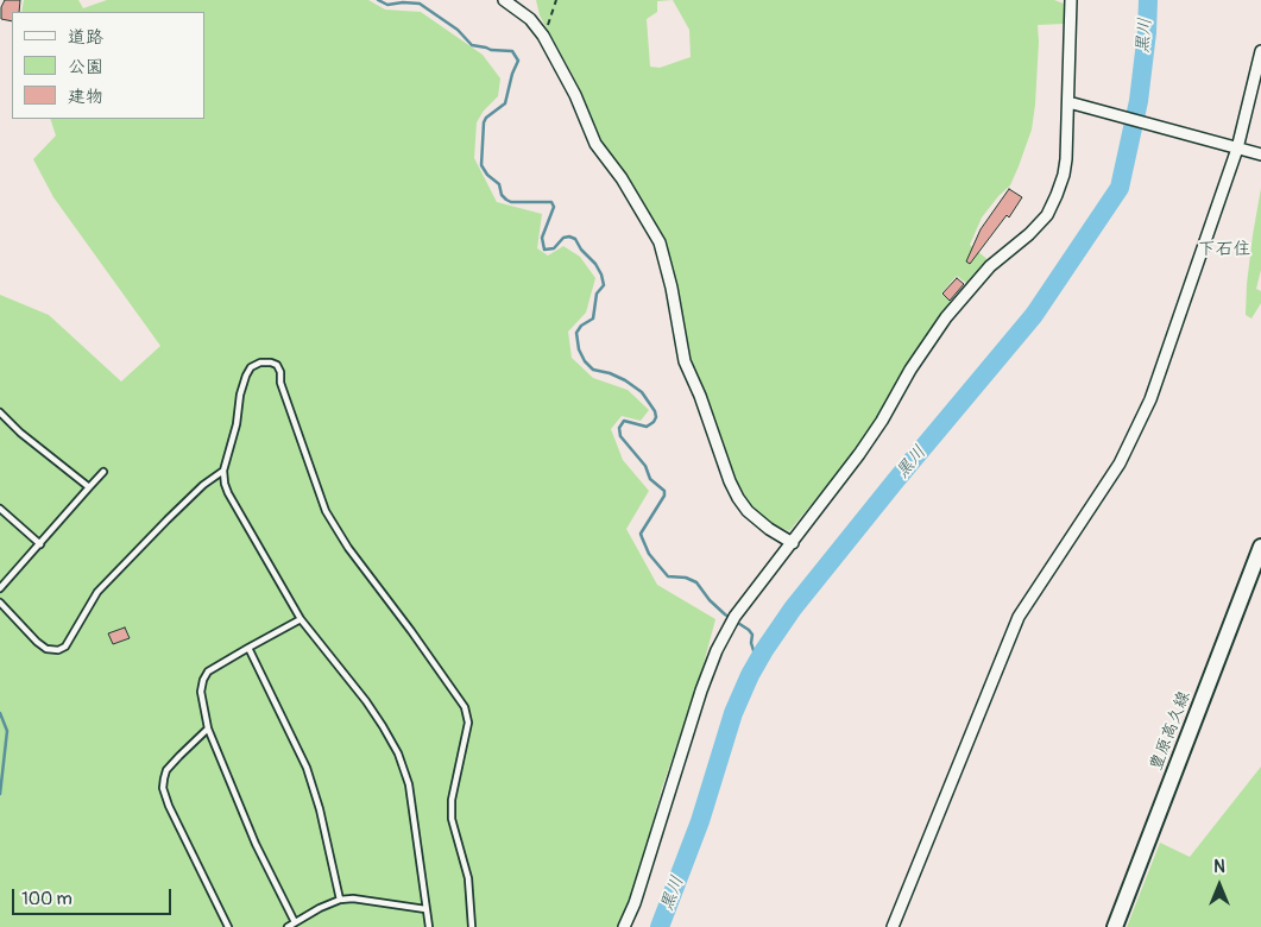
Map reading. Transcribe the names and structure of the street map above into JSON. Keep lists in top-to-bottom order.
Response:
{
  "streets": {
    "main road": ["豊原高久線"]
  },
  "districts": ["下石住"],
  "water": ["黒川"],
  "legend": ["道路", "公園", "建物"],
  "scale_bar": "100 m",
  "north": "top"
}
